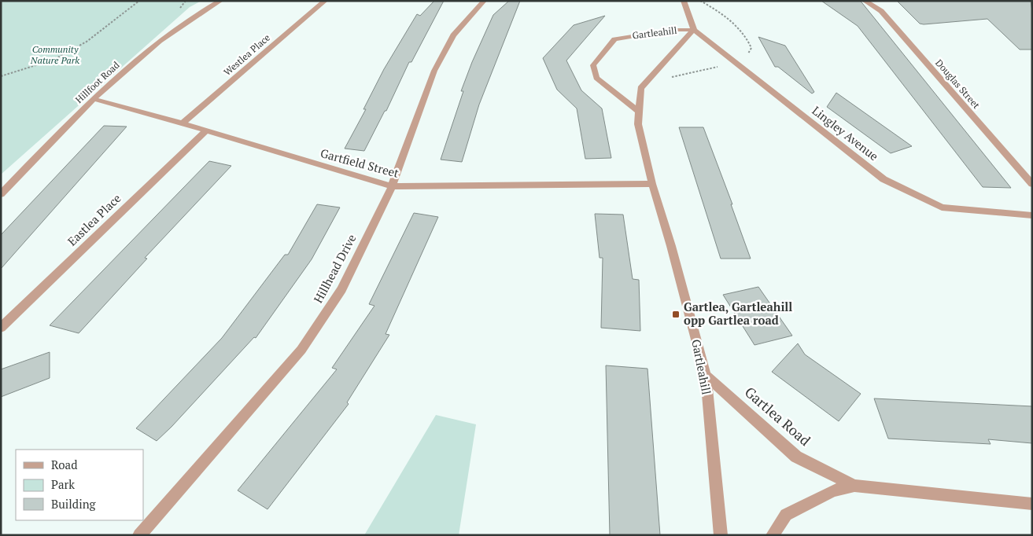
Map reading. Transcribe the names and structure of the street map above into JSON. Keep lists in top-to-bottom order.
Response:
{
  "streets": {
    "street": [
      "Gartleahill",
      "Westlea Place",
      "Hillfoot Road",
      "Douglas Street",
      "Lingley Avenue",
      "Gartfield Street",
      "Eastlea Place",
      "Hillhead Drive",
      "Gartlea Road"
    ]
  },
  "crossings": [
    ["Gartleahill", "Lingley Avenue"],
    ["Gartleahill", "Gartfield Street"],
    ["Gartleahill", "Gartlea Road"],
    ["Westlea Place", "Gartfield Street"],
    ["Hillfoot Road", "Gartfield Street"],
    ["Gartfield Street", "Eastlea Place"],
    ["Gartfield Street", "Hillhead Drive"]
  ],
  "parks": ["Community Nature Park"],
  "places": {
    "transit": ["Gartlea, Gartleahill opp Gartlea road"]
  },
  "legend": ["Road", "Park", "Building"]
}
